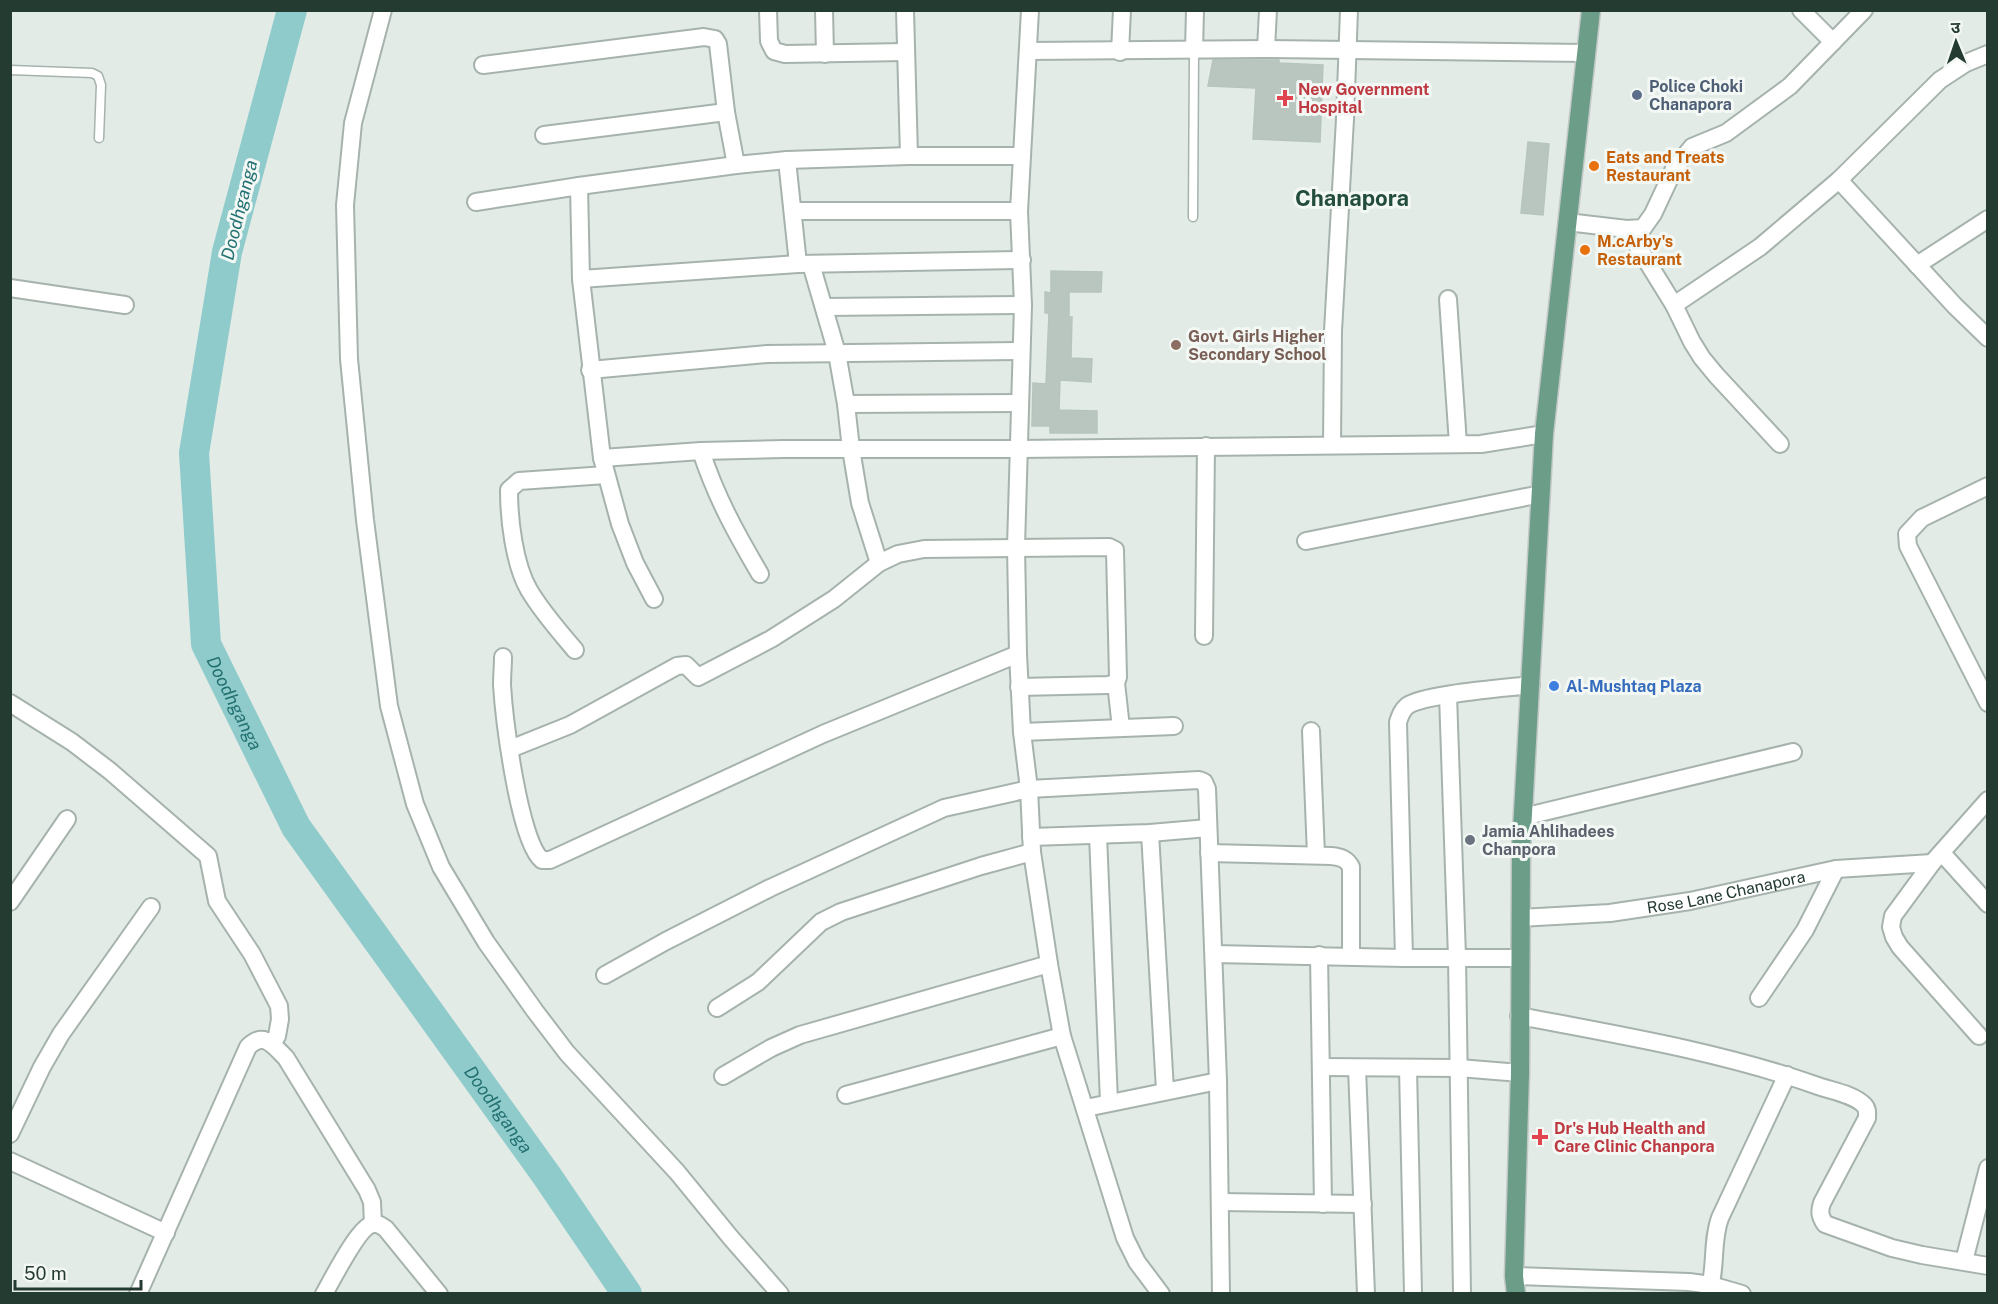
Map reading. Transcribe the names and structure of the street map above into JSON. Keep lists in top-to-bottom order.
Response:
{
  "streets": {
    "street": ["Rose Lane Chanapora"]
  },
  "districts": ["Chanapora"],
  "water": ["Doodhganga"],
  "places": {
    "other": [
      "Police Choki Chanapora",
      "Eats and Treats Restaurant",
      "M.cArby's Restaurant",
      "Govt. Girls Higher Secondary School",
      "Al-Mushtaq Plaza",
      "Jamia Ahlihadees Chanpora"
    ],
    "health": ["New Government Hospital", "Dr's Hub Health and Care Clinic Chanpora"]
  },
  "scale_bar": "50 m",
  "north": "top"
}
